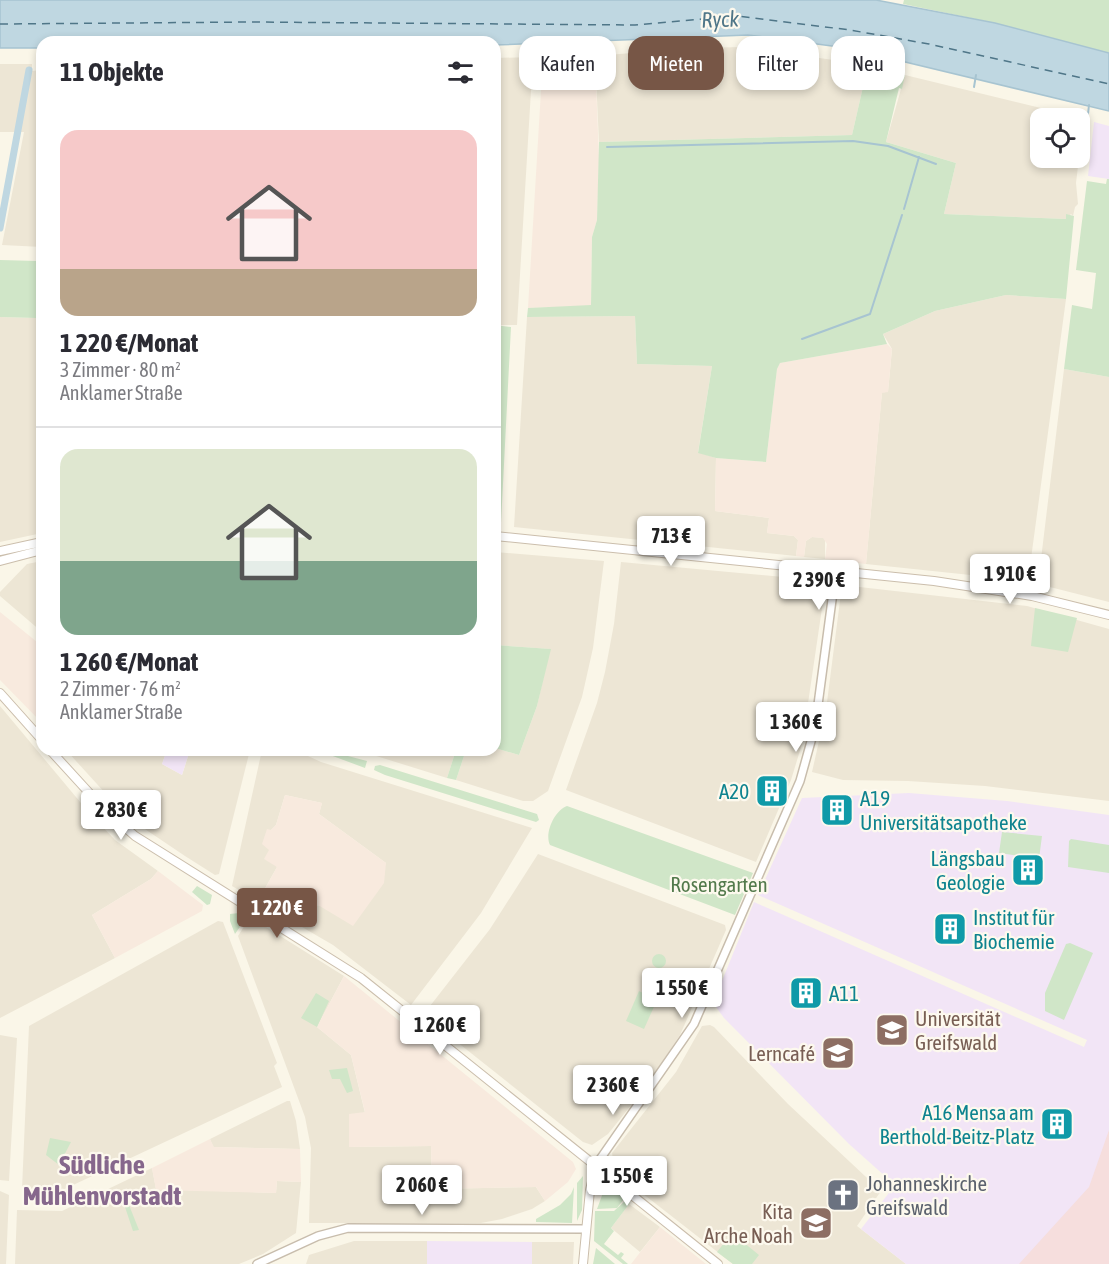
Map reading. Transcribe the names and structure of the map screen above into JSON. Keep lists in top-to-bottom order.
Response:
{
  "districts": ["Südliche Mühlenvorstadt"],
  "water": ["Ryck"],
  "parks": ["Rosengarten"],
  "places": {
    "building": [
      "A20",
      "A19 Universitätsapotheke",
      "Längsbau Geologie",
      "Institut für Biochemie",
      "A11",
      "A16 Mensa am Berthold-Beitz-Platz"
    ],
    "school or university": ["Universität Greifswald", "Lerncafé", "Kita Arche Noah"],
    "church": ["Johanneskirche Greifswald"]
  },
  "page": {
    "chip": [
      "Kaufen",
      "Mieten",
      "Filter",
      "Neu"
    ],
    "heading": "11 Objekte",
    "list": [
      {
        "name": "1 220 €/Monat",
        "note": "3 Zimmer · 80 m² · Anklamer Straße"
      },
      {
        "name": "1 260 €/Monat",
        "note": "2 Zimmer · 76 m² · Anklamer Straße"
      }
    ],
    "price": [
      "713 €",
      "1 910 €",
      "2 390 €",
      "1 360 €",
      "2 830 €",
      "1 220 €",
      "1 550 €",
      "1 260 €",
      "2 360 €",
      "1 550 €",
      "2 060 €"
    ]
  }
}
